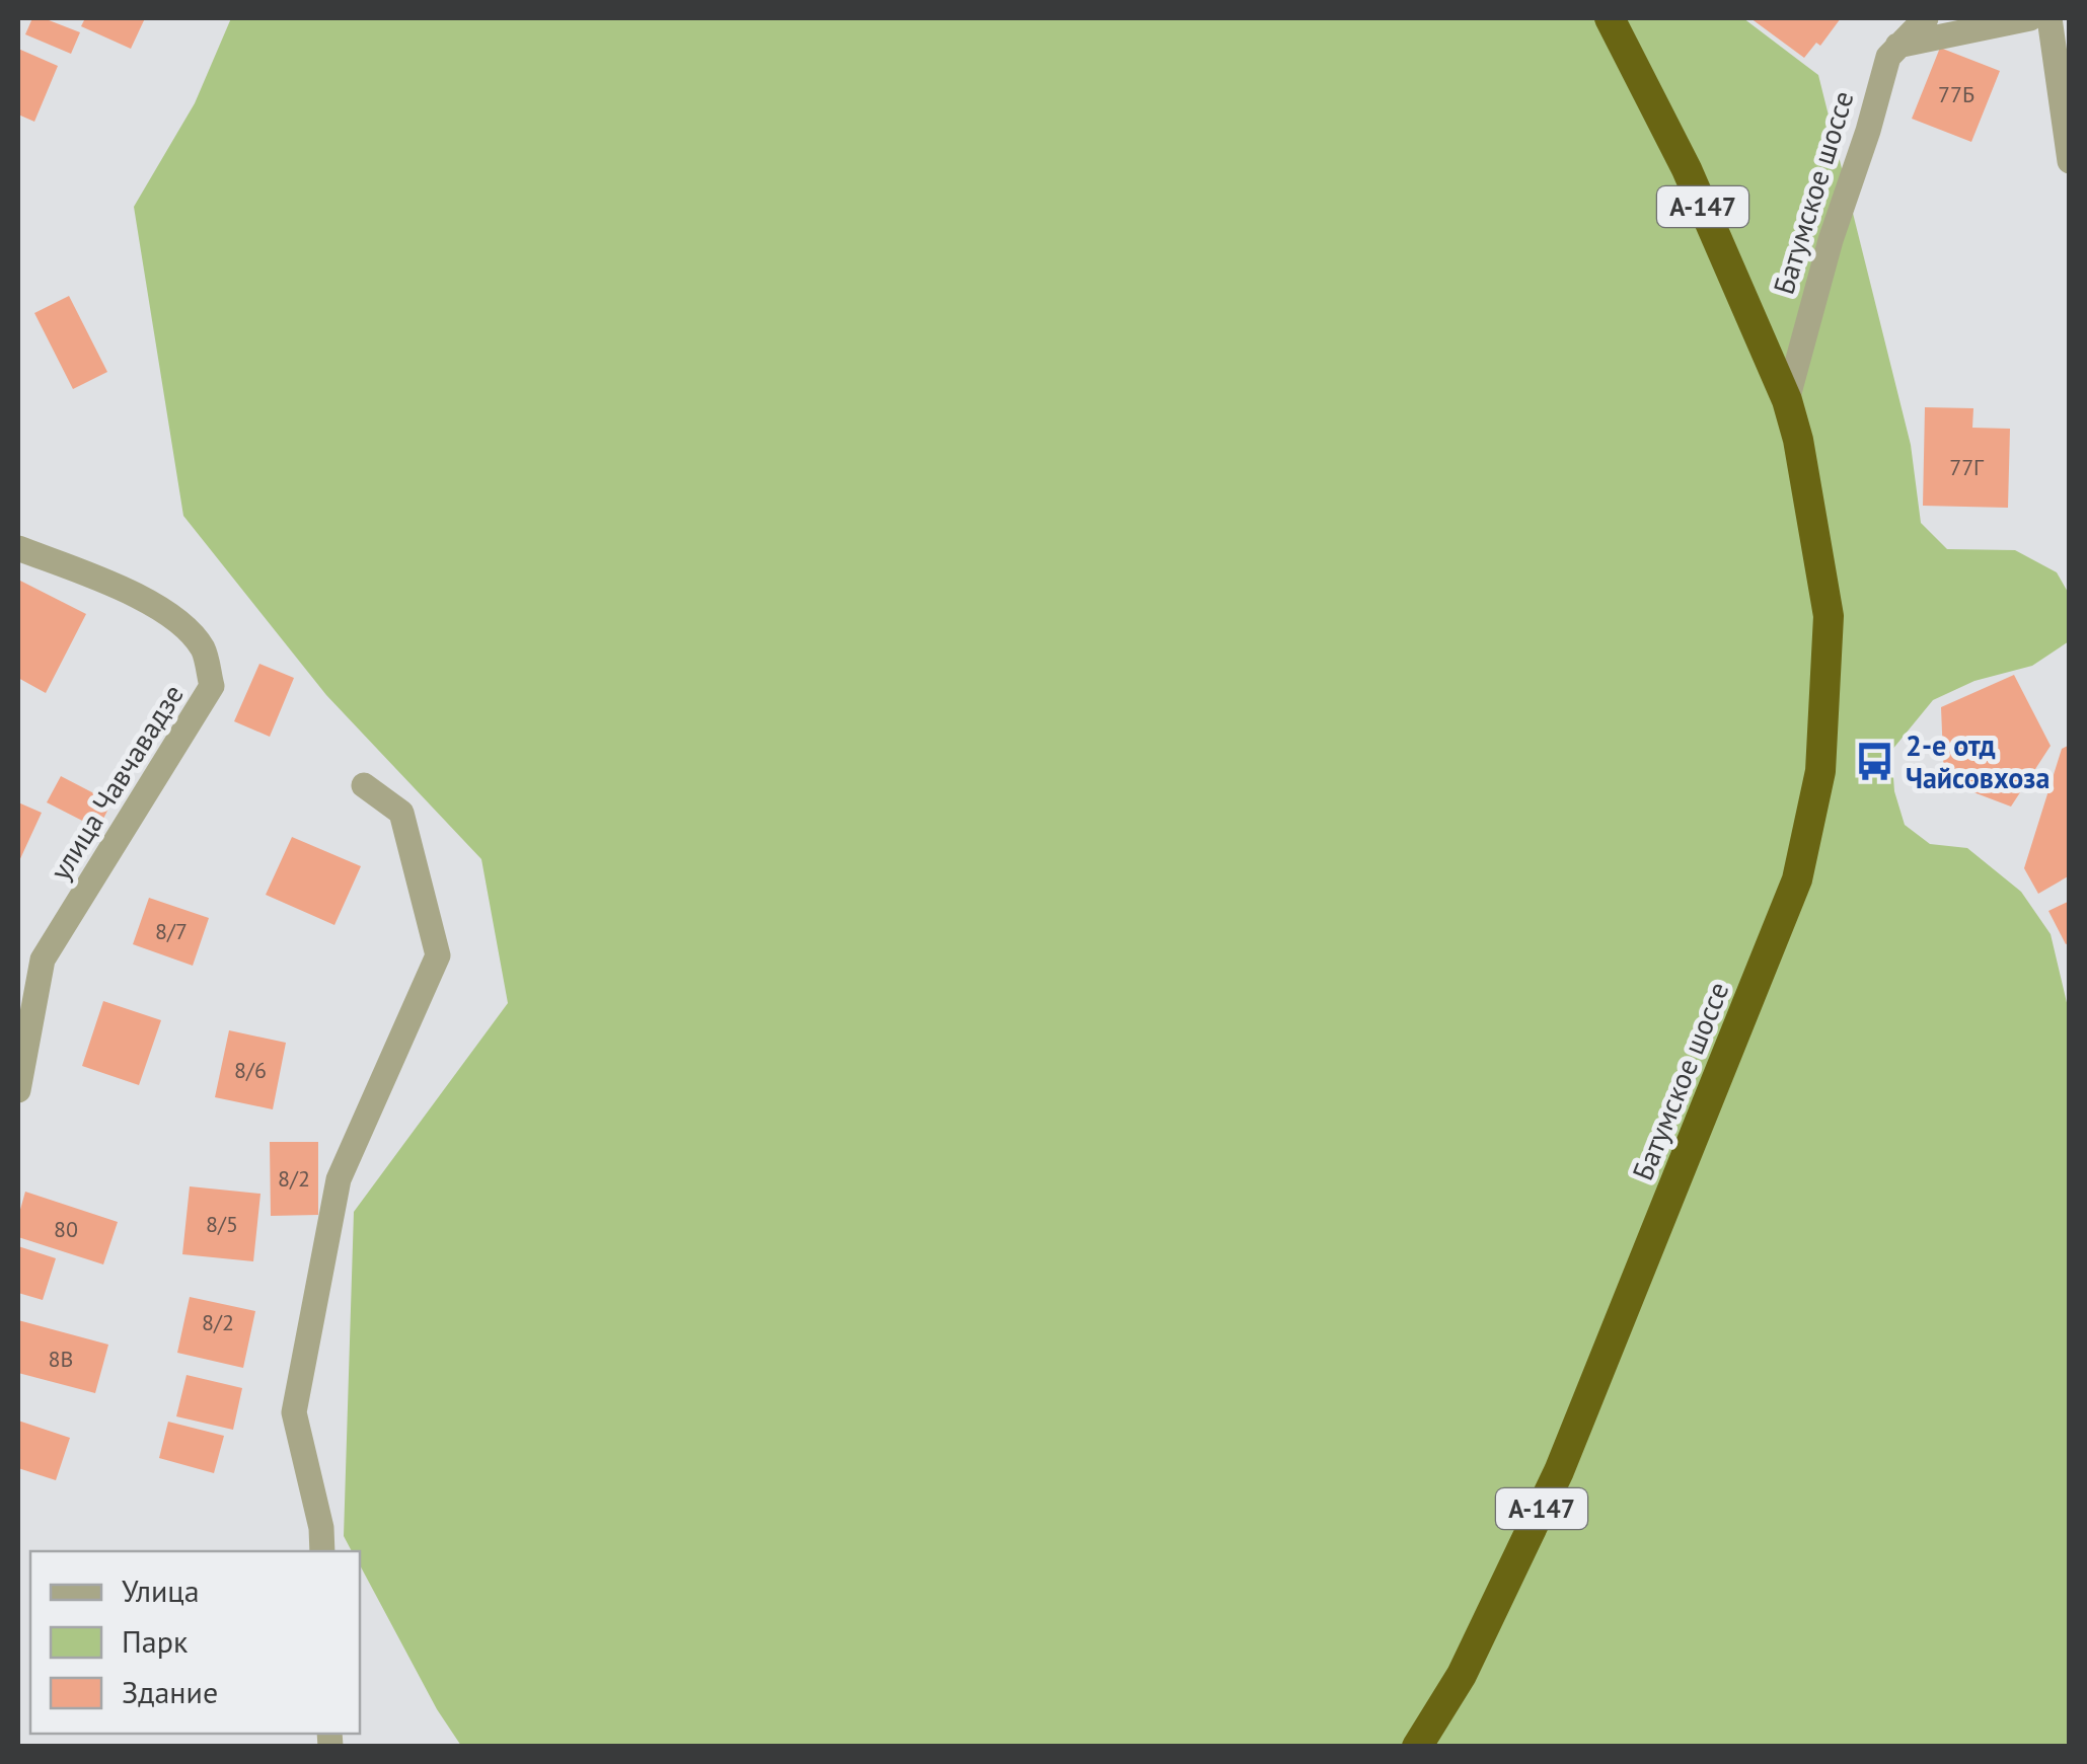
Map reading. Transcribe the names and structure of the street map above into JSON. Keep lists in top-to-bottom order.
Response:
{
  "streets": {
    "highway": ["Батумское шоссе", "А-147"],
    "street": ["улица Чавчавадзе"]
  },
  "places": {
    "bus stop": ["2-е отд Чайсовхоза"]
  },
  "house_numbers": [
    "77Б",
    "77Г",
    "8/7",
    "8/6",
    "8/2",
    "8/5",
    "80",
    "8/2",
    "8В"
  ],
  "legend": ["Улица", "Парк", "Здание"]
}
